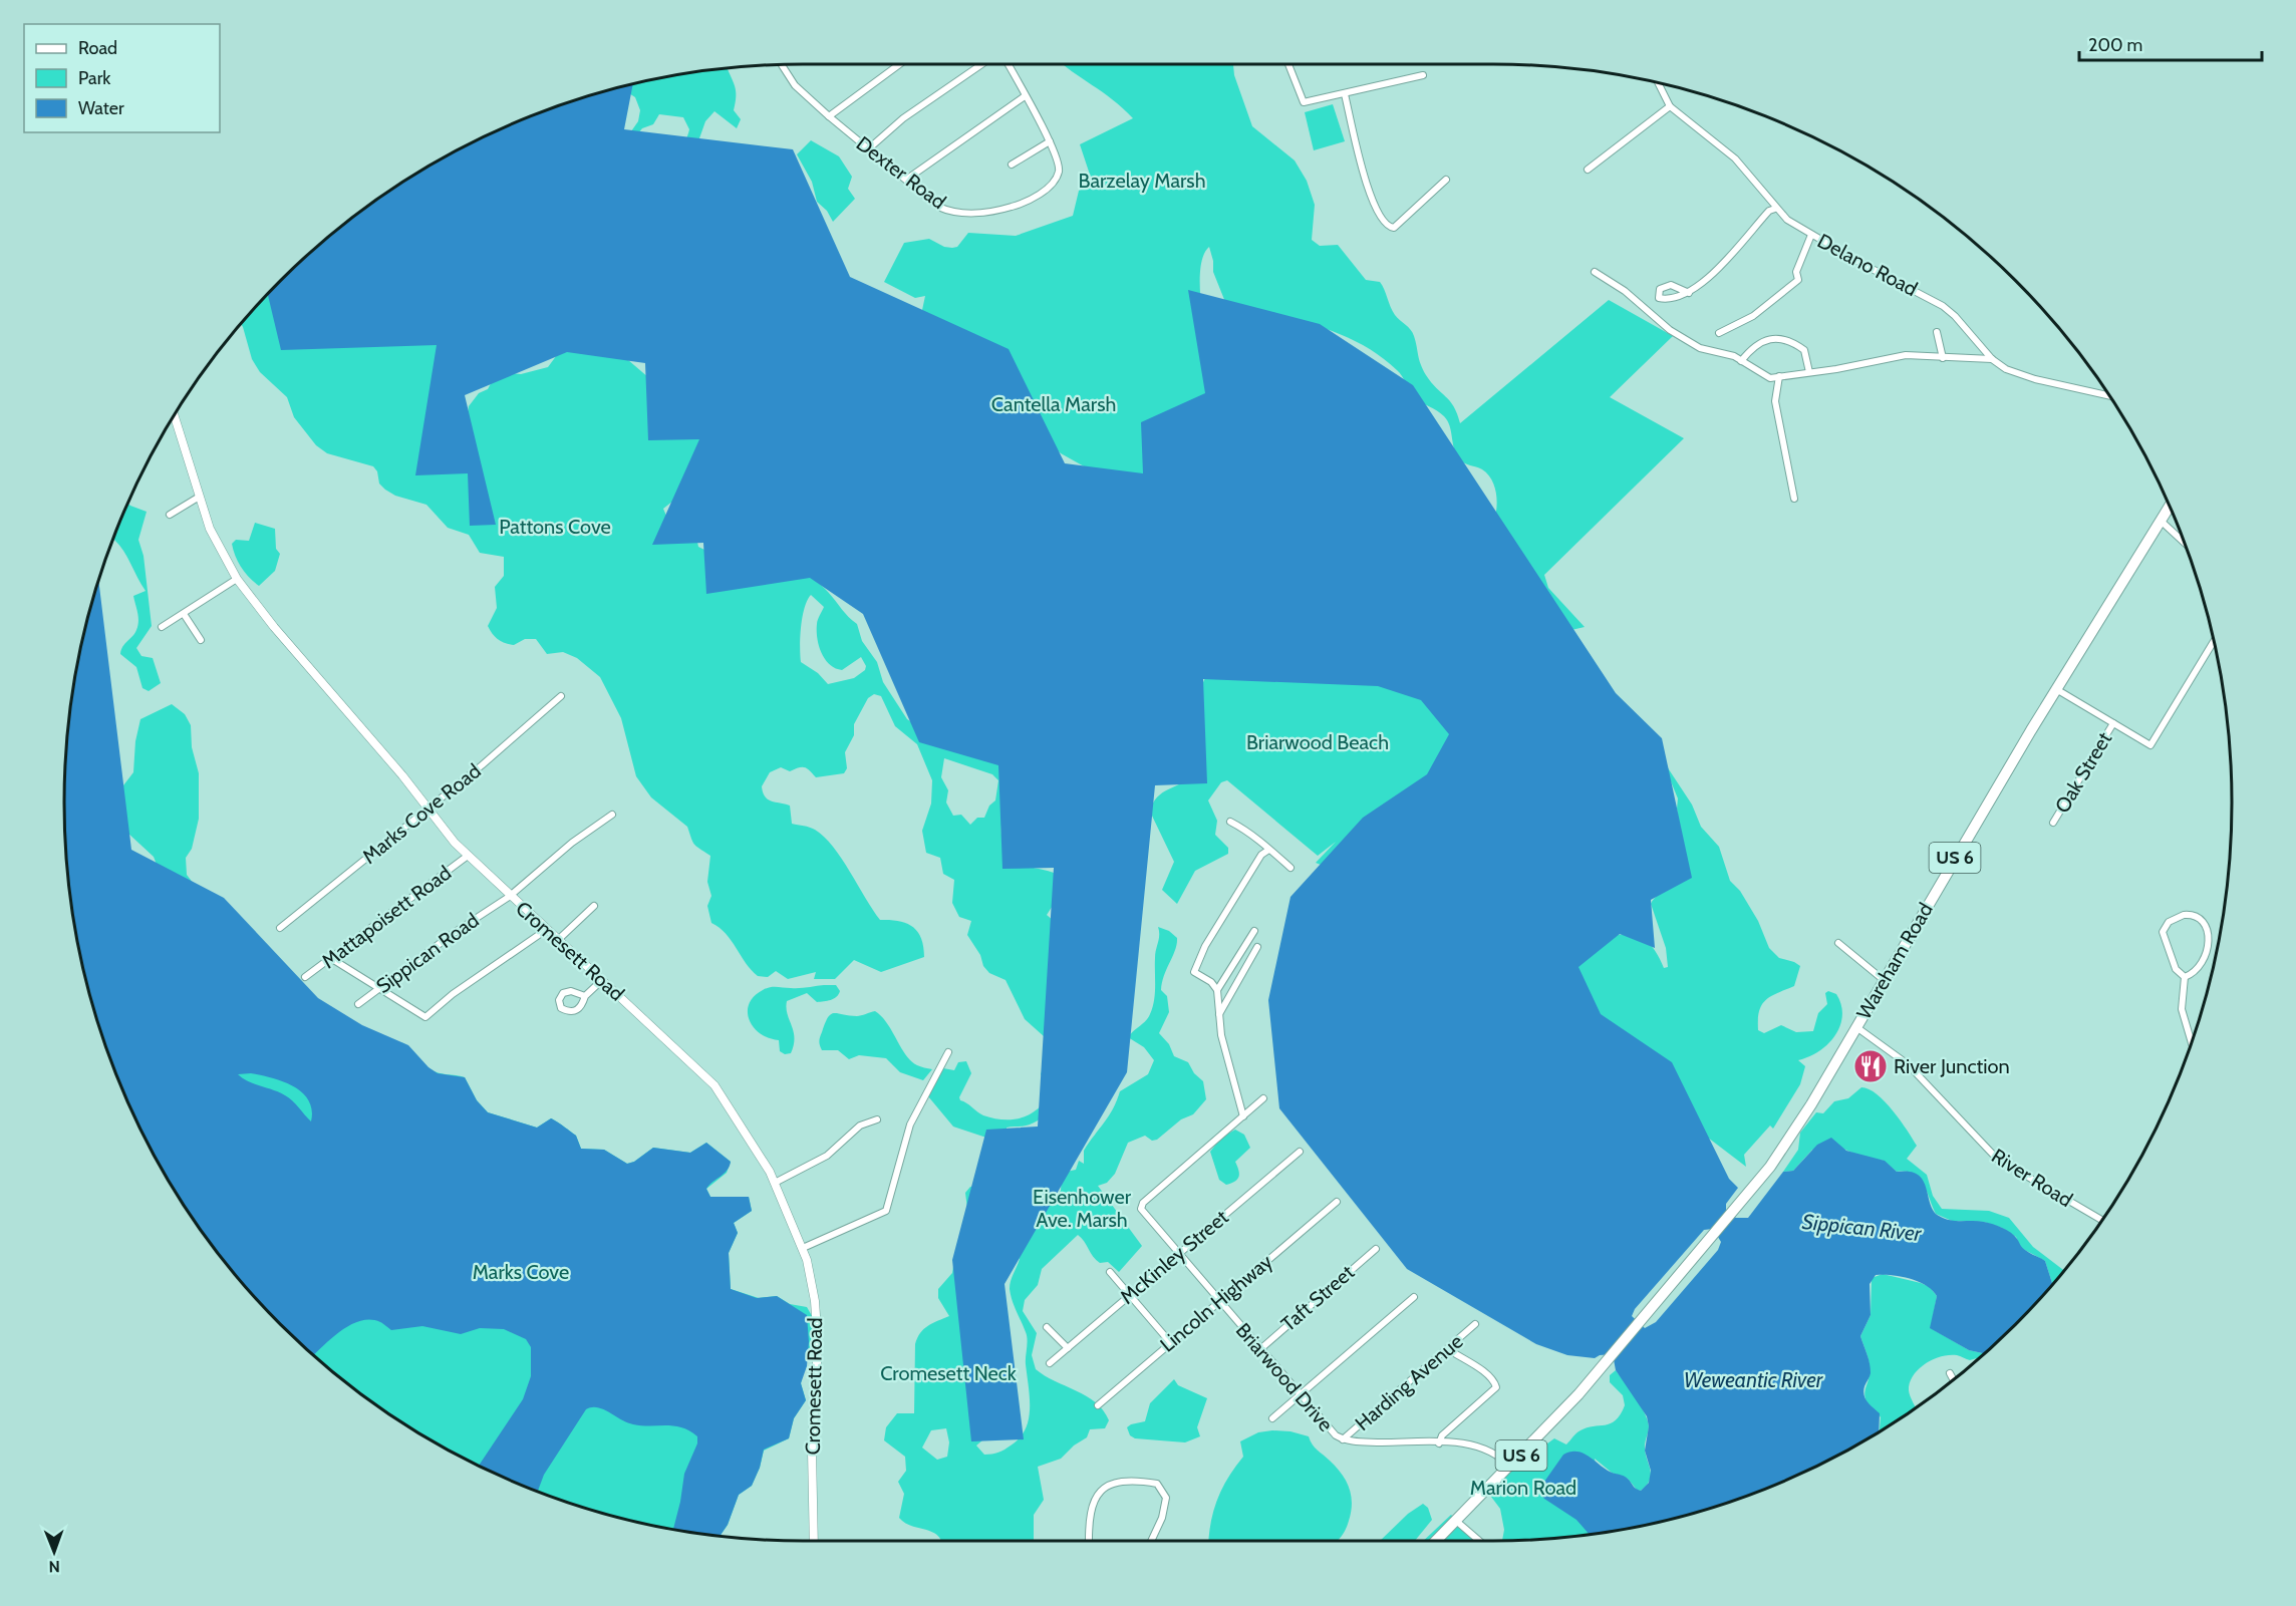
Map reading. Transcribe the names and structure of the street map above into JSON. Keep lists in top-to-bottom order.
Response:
{
  "streets": {
    "main road": ["US 6", "Wareham Road"],
    "street": [
      "Dexter Road",
      "Delano Road",
      "Oak Street",
      "Marks Cove Road",
      "Mattapoisett Road",
      "Cromesett Road",
      "Sippican Road",
      "River Road",
      "McKinley Street",
      "Taft Street",
      "Lincoln Highway",
      "Briarwood Drive",
      "Harding Avenue"
    ]
  },
  "crossings": [
    ["Marks Cove Road", "Cromesett Road"],
    ["US 6", "Wareham Road"],
    ["US 6", "Briarwood Drive"],
    ["Mattapoisett Road", "Cromesett Road"],
    ["Cromesett Road", "Sippican Road"],
    ["Wareham Road", "River Road"],
    ["Wareham Road", "Briarwood Drive"],
    ["McKinley Street", "Briarwood Drive"],
    ["Taft Street", "Briarwood Drive"],
    ["Lincoln Highway", "Briarwood Drive"],
    ["Briarwood Drive", "Harding Avenue"]
  ],
  "water": ["Sippican River", "Weweantic River"],
  "parks": [
    "Barzelay Marsh",
    "Cantella Marsh",
    "Pattons Cove",
    "Briarwood Beach",
    "Eisenhower Ave. Marsh",
    "Marks Cove",
    "Cromesett Neck",
    "Marion Road"
  ],
  "places": {
    "restaurant": ["River Junction"]
  },
  "legend": ["Road", "Park", "Water"],
  "scale_bar": "200 m",
  "north": "bottom"
}
